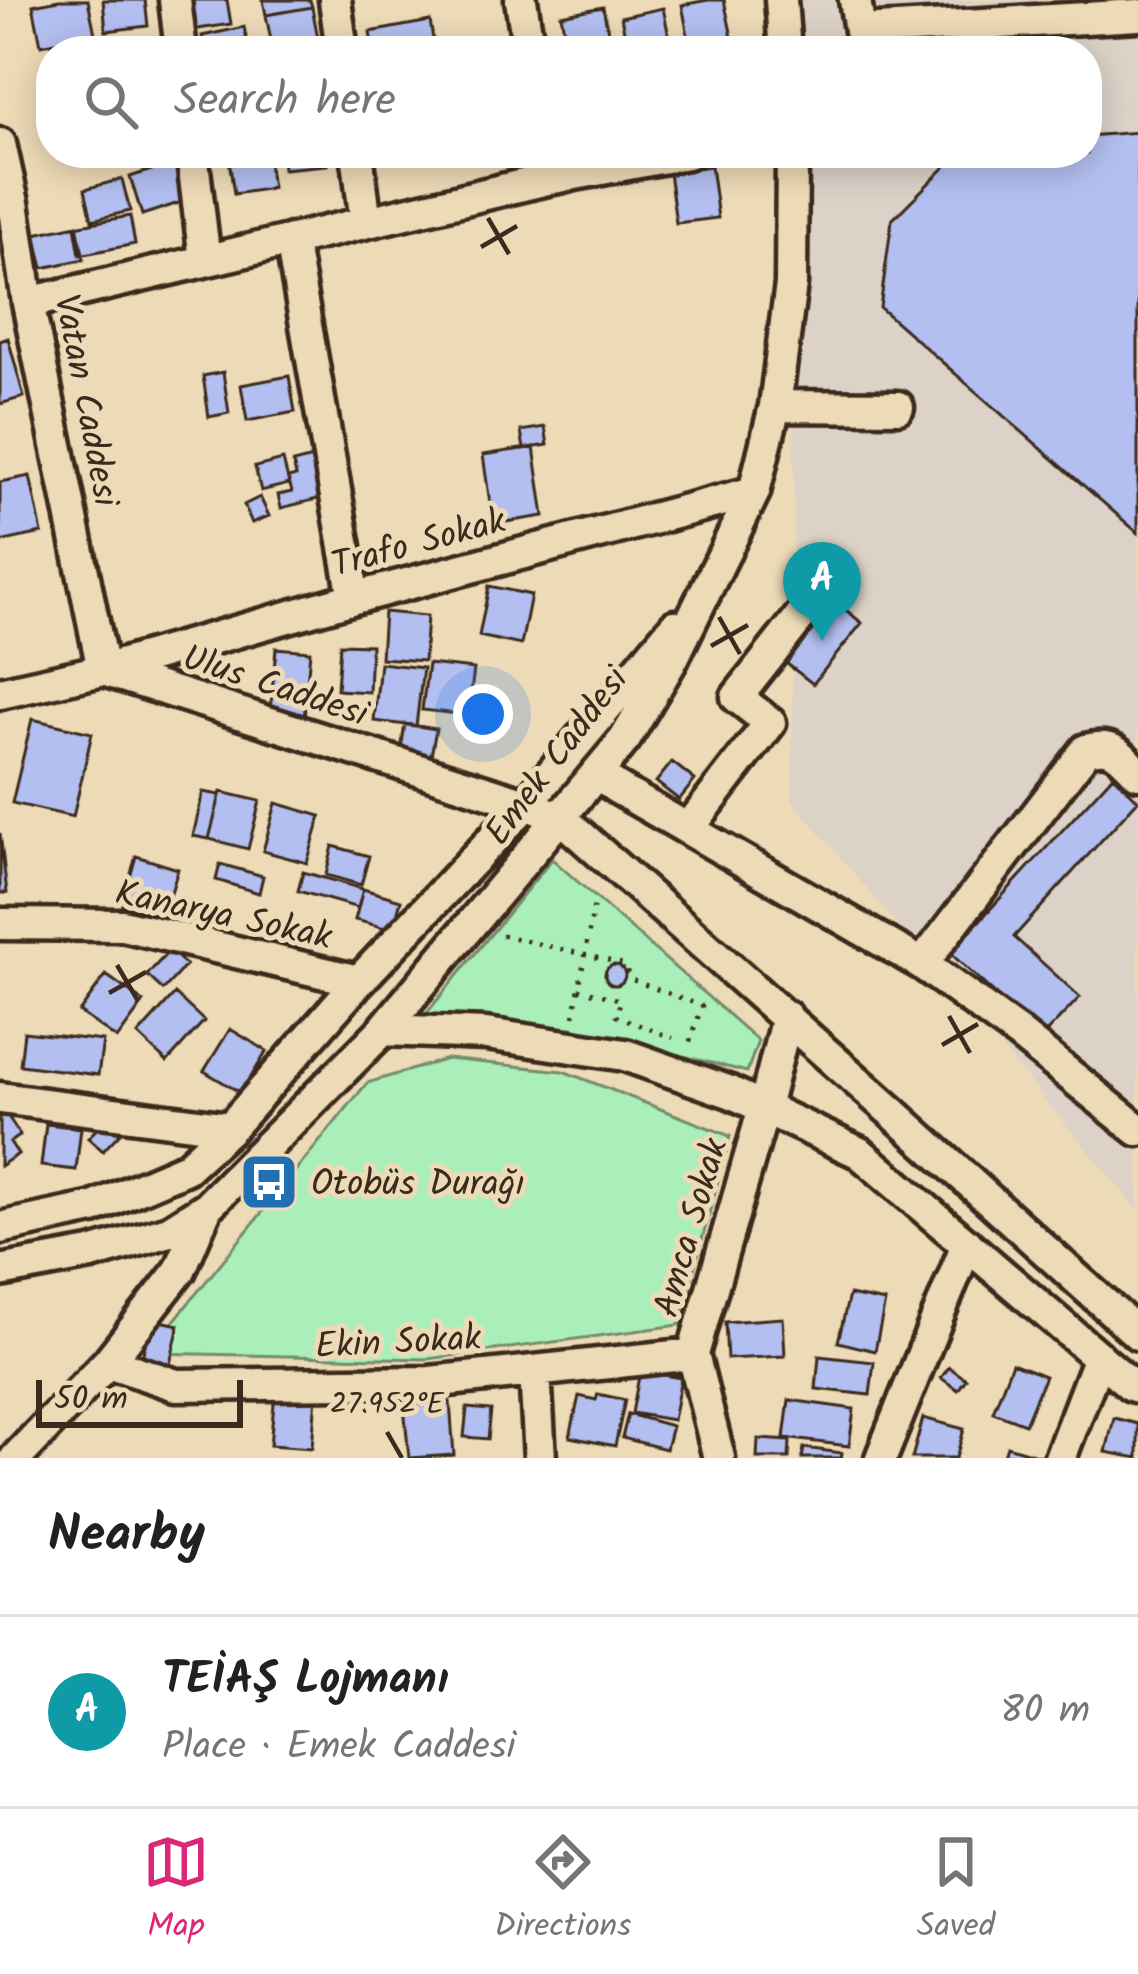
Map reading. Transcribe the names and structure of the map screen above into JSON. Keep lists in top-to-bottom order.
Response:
{
  "streets": {
    "street": [
      "Vatan Caddesi",
      "Trafo Sokak",
      "Ulus Caddesi",
      "Emek Caddesi",
      "Kanarya Sokak",
      "Amca Sokak",
      "Ekin Sokak"
    ]
  },
  "crossings": [
    ["Vatan Caddesi", "Trafo Sokak"],
    ["Vatan Caddesi", "Ulus Caddesi"],
    ["Trafo Sokak", "Ulus Caddesi"],
    ["Ulus Caddesi", "Emek Caddesi"],
    ["Ulus Caddesi", "Amca Sokak"],
    ["Emek Caddesi", "Kanarya Sokak"],
    ["Amca Sokak", "Ekin Sokak"]
  ],
  "places": {
    "bus stop": ["Otobüs Durağı"]
  },
  "scale_bar": "50 m",
  "page": {
    "search": "Search here",
    "pins": "A",
    "scale": "50 m",
    "heading": "Nearby",
    "list": [
      {
        "mark": "A",
        "name": "TEİAŞ Lojmanı",
        "note": "Place · Emek Caddesi",
        "value": "80 m"
      }
    ],
    "nav": ["Map", "Directions", "Saved"]
  },
  "coordinates": ["27.952°E"]
}
